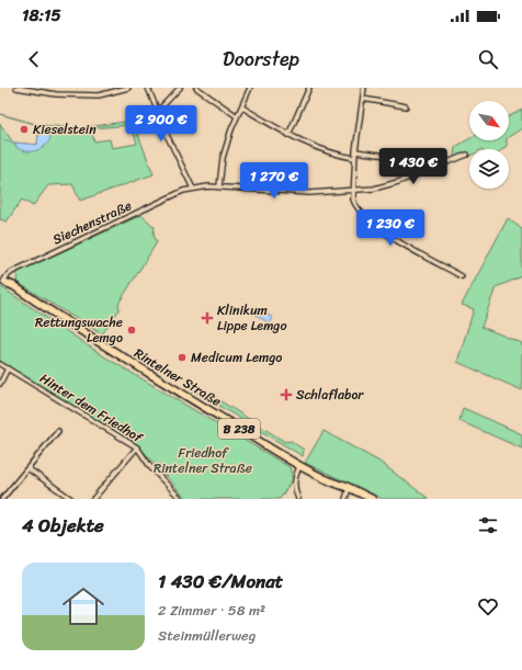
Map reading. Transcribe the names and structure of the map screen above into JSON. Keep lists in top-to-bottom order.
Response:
{
  "streets": {
    "main road": ["Rintelner Straße", "B 238"],
    "street": ["Siechenstraße", "Hinter dem Friedhof"]
  },
  "crossings": [
    ["Siechenstraße", "Rintelner Straße"]
  ],
  "parks": ["Friedhof Rintelner Straße"],
  "places": {
    "other": ["Kieselstein", "Rettungswache Lemgo", "Medicum Lemgo"],
    "health": ["Klinikum Lippe Lemgo", "Schlaflabor"]
  },
  "north": "bottom right",
  "page": {
    "status": "18:15",
    "header": "Doorstep",
    "price": [
      "2 900 €",
      "1 430 €",
      "1 270 €",
      "1 230 €"
    ],
    "heading": "4 Objekte",
    "list": [
      {
        "name": "1 430 €/Monat",
        "note": "2 Zimmer · 58 m² · Steinmüllerweg"
      }
    ]
  }
}
